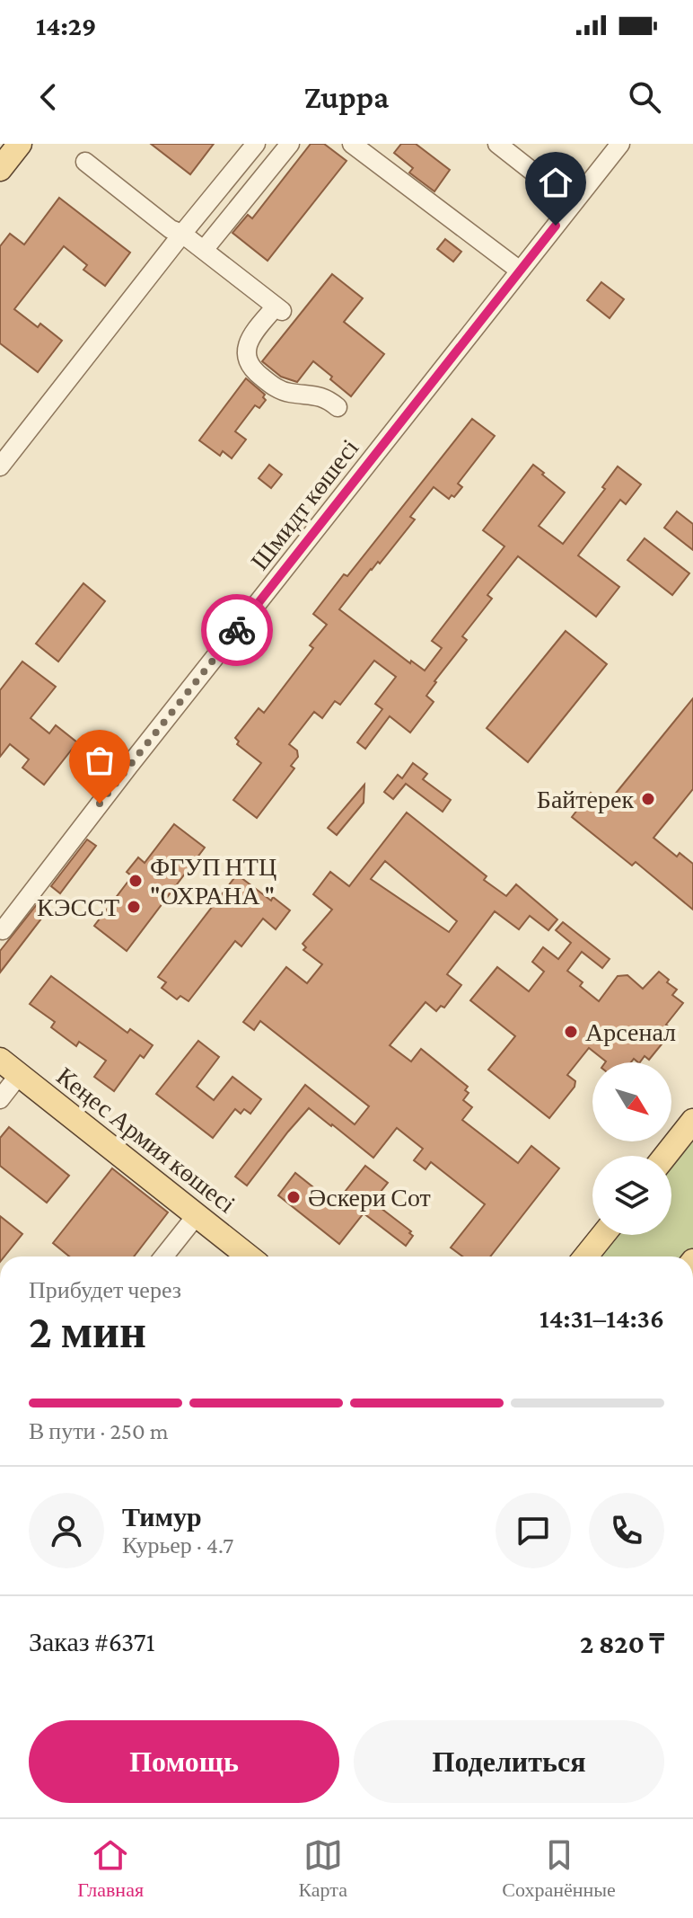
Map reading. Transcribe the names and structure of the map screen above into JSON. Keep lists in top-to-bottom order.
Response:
{
  "streets": {
    "main road": ["Кеңес Армия көшесі"],
    "street": ["Шмидт көшесі"]
  },
  "places": [
    "Байтерек",
    "ФГУП НТЦ \"ОХРАНА \"",
    "КЭССТ",
    "Арсенал",
    "Әскери Сот"
  ],
  "north": "bottom right",
  "page": {
    "status": "14:29",
    "header": "Zuppa",
    "heading": ["2 мин", "Прибудет через", "14:31–14:36"],
    "panel": [
      "Тимур",
      "Курьер · 4.7",
      "Заказ #6371",
      "2 820 ₸"
    ],
    "bar": "В пути · 250 m",
    "buttons": ["Помощь", "Поделиться"],
    "tabs": ["Главная", "Карта", "Сохранённые"]
  }
}
